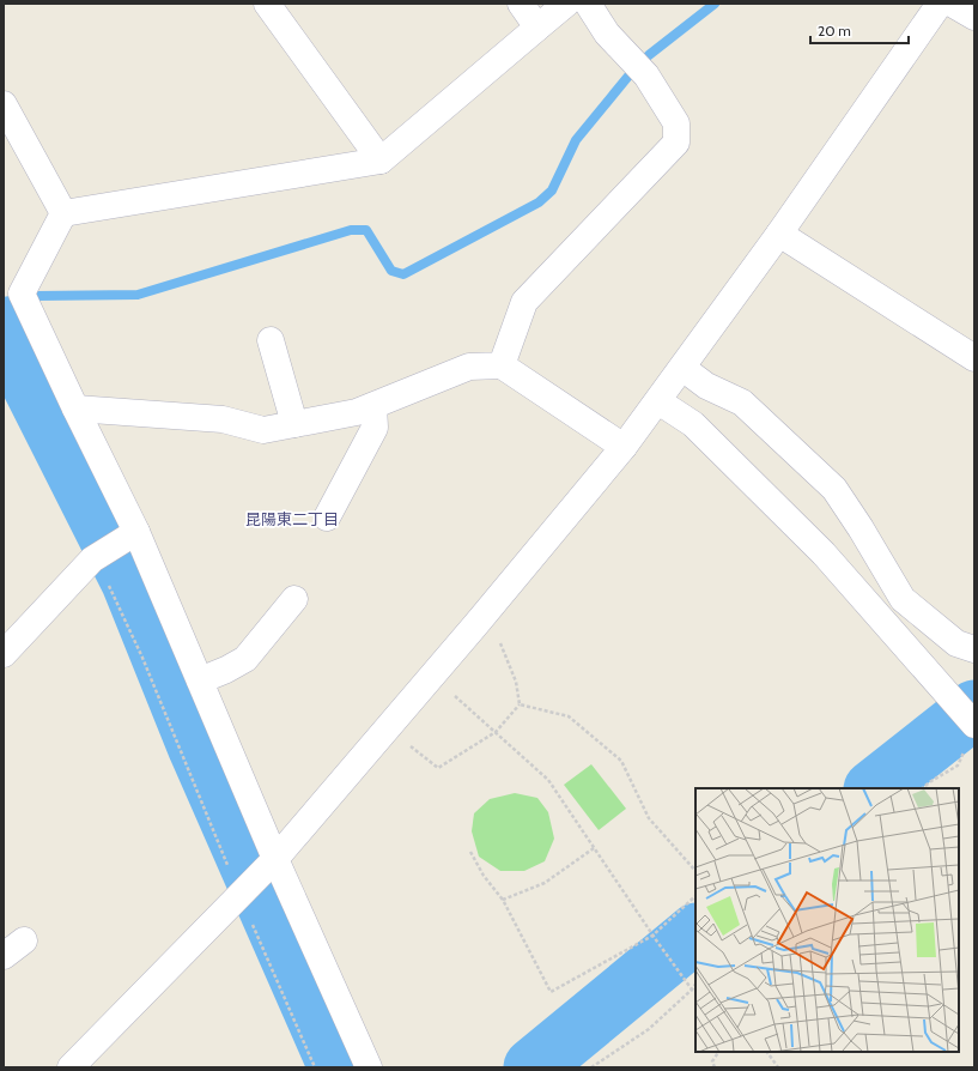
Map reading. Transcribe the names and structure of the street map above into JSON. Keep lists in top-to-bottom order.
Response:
{
  "districts": ["昆陽東二丁目"],
  "scale_bar": "20 m"
}
